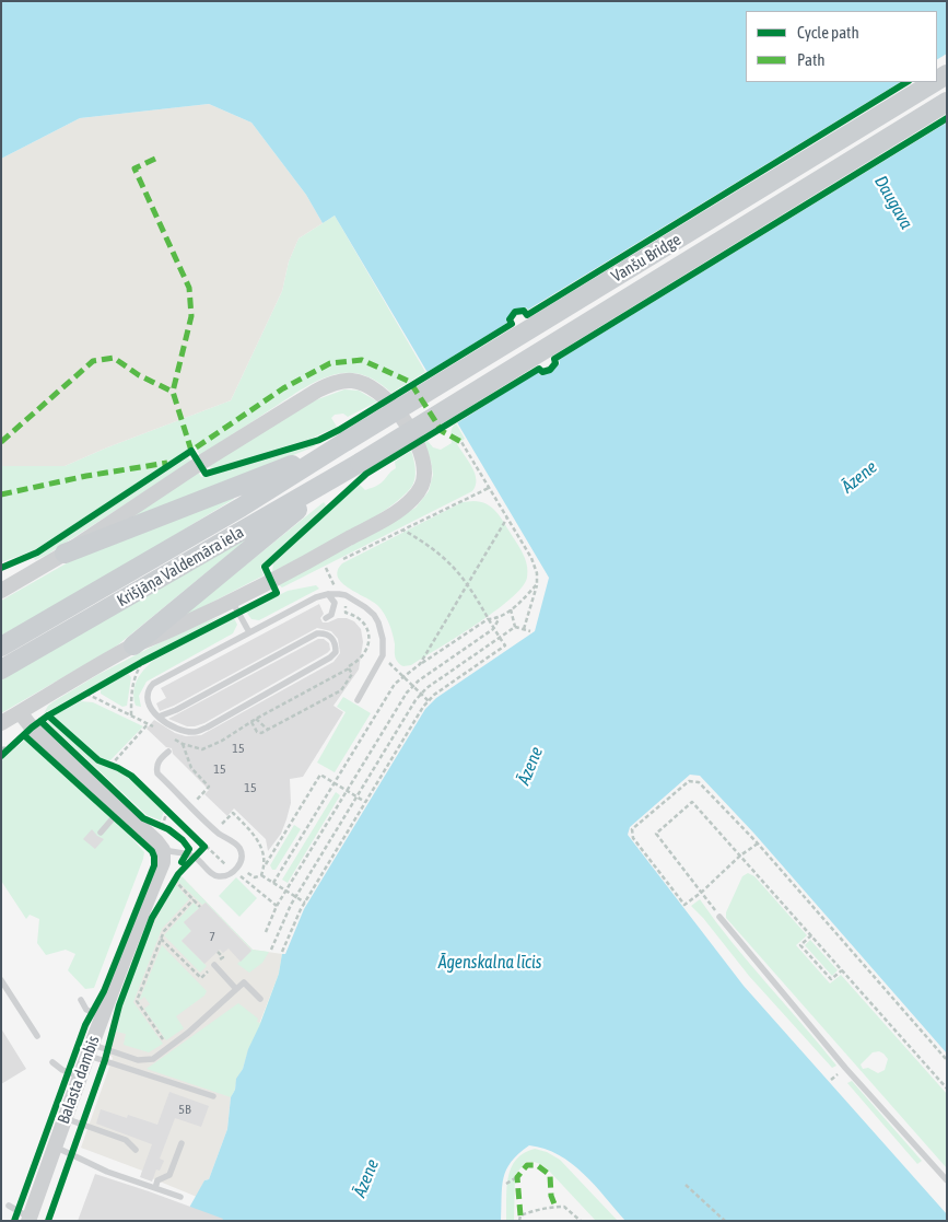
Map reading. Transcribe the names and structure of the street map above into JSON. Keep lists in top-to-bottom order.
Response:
{
  "streets": {
    "main road": ["Vanšu Bridge", "Krišjāņa Valdemāra iela"],
    "street": ["Balasta dambis"]
  },
  "crossings": [
    ["Vanšu Bridge", "Krišjāņa Valdemāra iela"]
  ],
  "water": ["Daugava", "Āzene", "Āgenskalna līcis"],
  "house_numbers": [
    "15",
    "15",
    "15",
    "7",
    "5B"
  ],
  "legend": ["Cycle path", "Path"]
}
